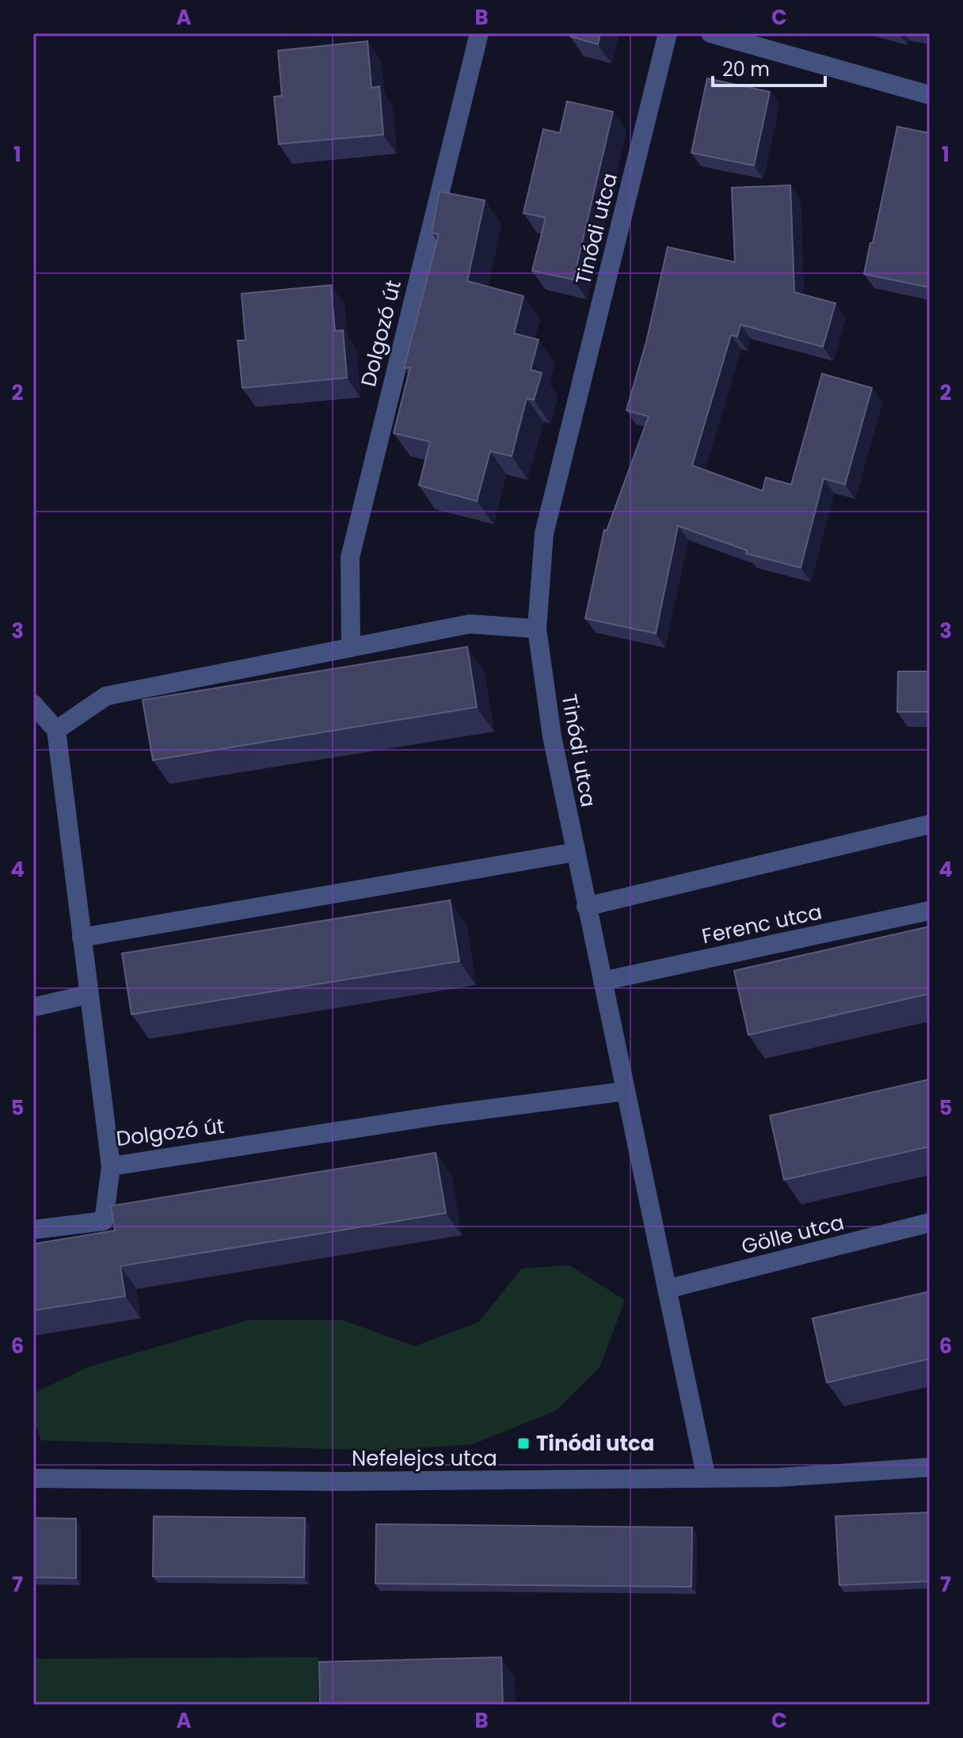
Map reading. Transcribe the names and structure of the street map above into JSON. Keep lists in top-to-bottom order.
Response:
{
  "streets": {
    "street": [
      "Tinódi utca",
      "Dolgozó út",
      "Ferenc utca",
      "Gölle utca",
      "Nefelejcs utca"
    ]
  },
  "crossings": [
    ["Tinódi utca", "Dolgozó út"],
    ["Tinódi utca", "Ferenc utca"],
    ["Tinódi utca", "Gölle utca"],
    ["Tinódi utca", "Nefelejcs utca"]
  ],
  "places": {
    "transit": ["Tinódi utca"]
  },
  "scale_bar": "20 m",
  "grid": {
    "columns": ["A", "B", "C"],
    "rows": [
      "1",
      "2",
      "3",
      "4",
      "5",
      "6",
      "7"
    ]
  }
}
